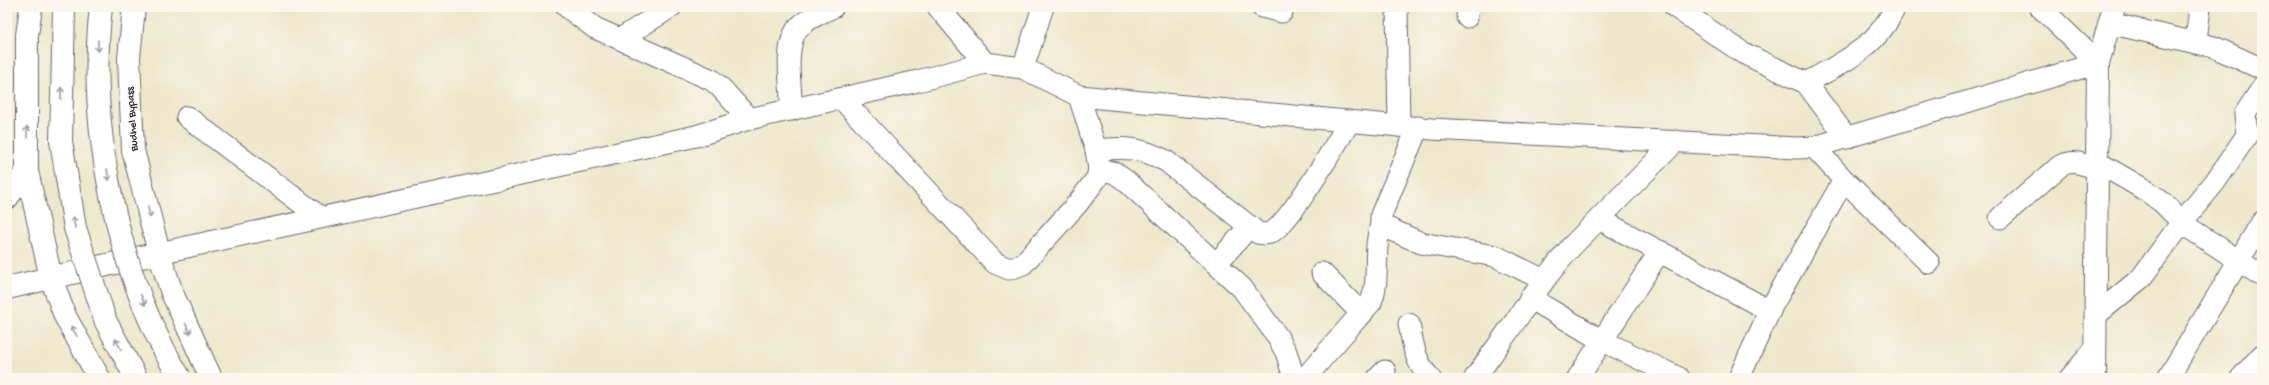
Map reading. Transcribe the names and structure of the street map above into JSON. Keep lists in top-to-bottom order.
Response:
{
  "streets": {
    "main road": ["Budhel Bypass"]
  }
}
